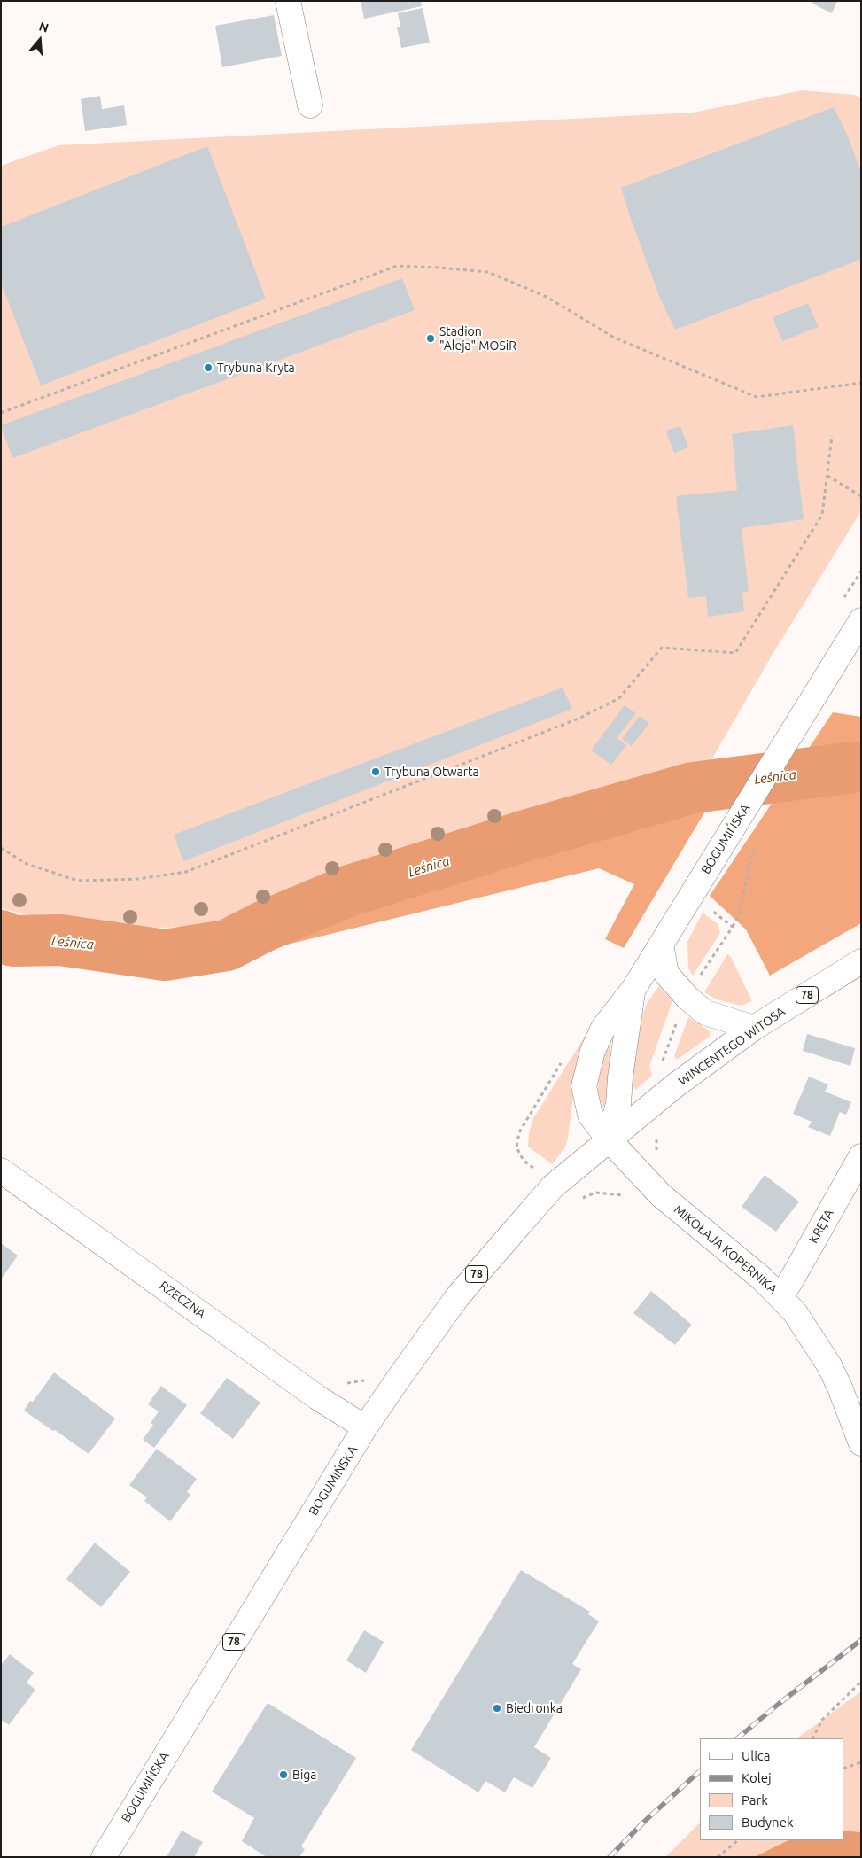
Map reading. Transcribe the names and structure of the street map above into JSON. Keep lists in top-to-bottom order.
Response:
{
  "streets": {
    "street": [
      "BOGUMIŃSKA",
      "78",
      "WINCENTEGO WITOSA",
      "KRĘTA",
      "MIKOŁAJA KOPERNIKA",
      "RZECZNA"
    ]
  },
  "crossings": [
    ["BOGUMIŃSKA", "WINCENTEGO WITOSA"],
    ["BOGUMIŃSKA", "MIKOŁAJA KOPERNIKA"],
    ["BOGUMIŃSKA", "RZECZNA"],
    ["WINCENTEGO WITOSA", "MIKOŁAJA KOPERNIKA"],
    ["KRĘTA", "MIKOŁAJA KOPERNIKA"]
  ],
  "water": ["Leśnica"],
  "places": [
    "Stadion \"Aleja\" MOSiR",
    "Trybuna Kryta",
    "Trybuna Otwarta",
    "Biedronka",
    "Biga"
  ],
  "legend": [
    "Ulica",
    "Kolej",
    "Park",
    "Budynek"
  ],
  "north": "top"
}
